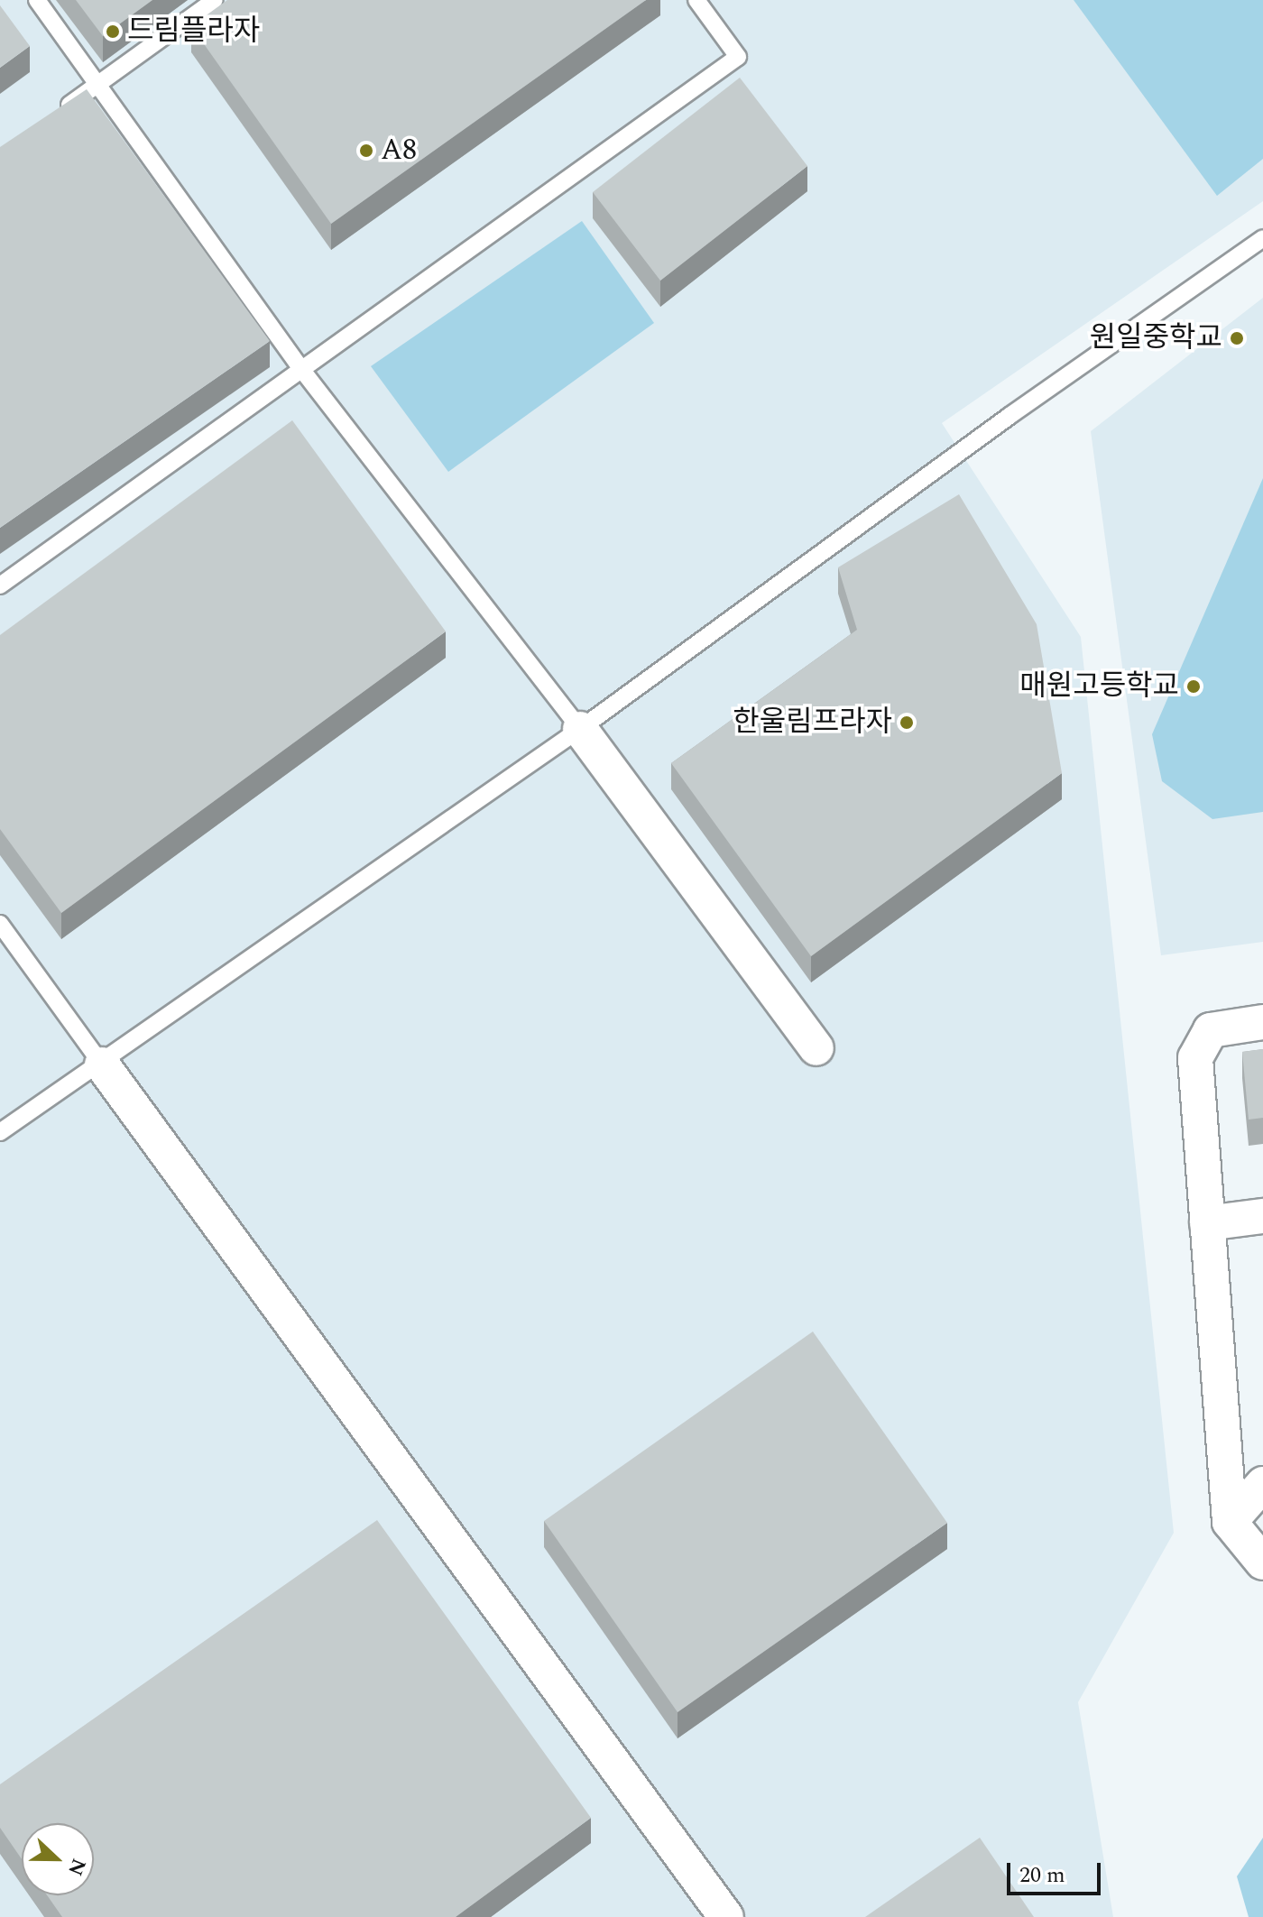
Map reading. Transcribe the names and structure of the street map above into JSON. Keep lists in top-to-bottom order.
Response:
{
  "places": [
    "드림플라자",
    "A8",
    "원일중학교",
    "매원고등학교",
    "한울림프라자"
  ],
  "scale_bar": "20 m",
  "north": "right"
}
